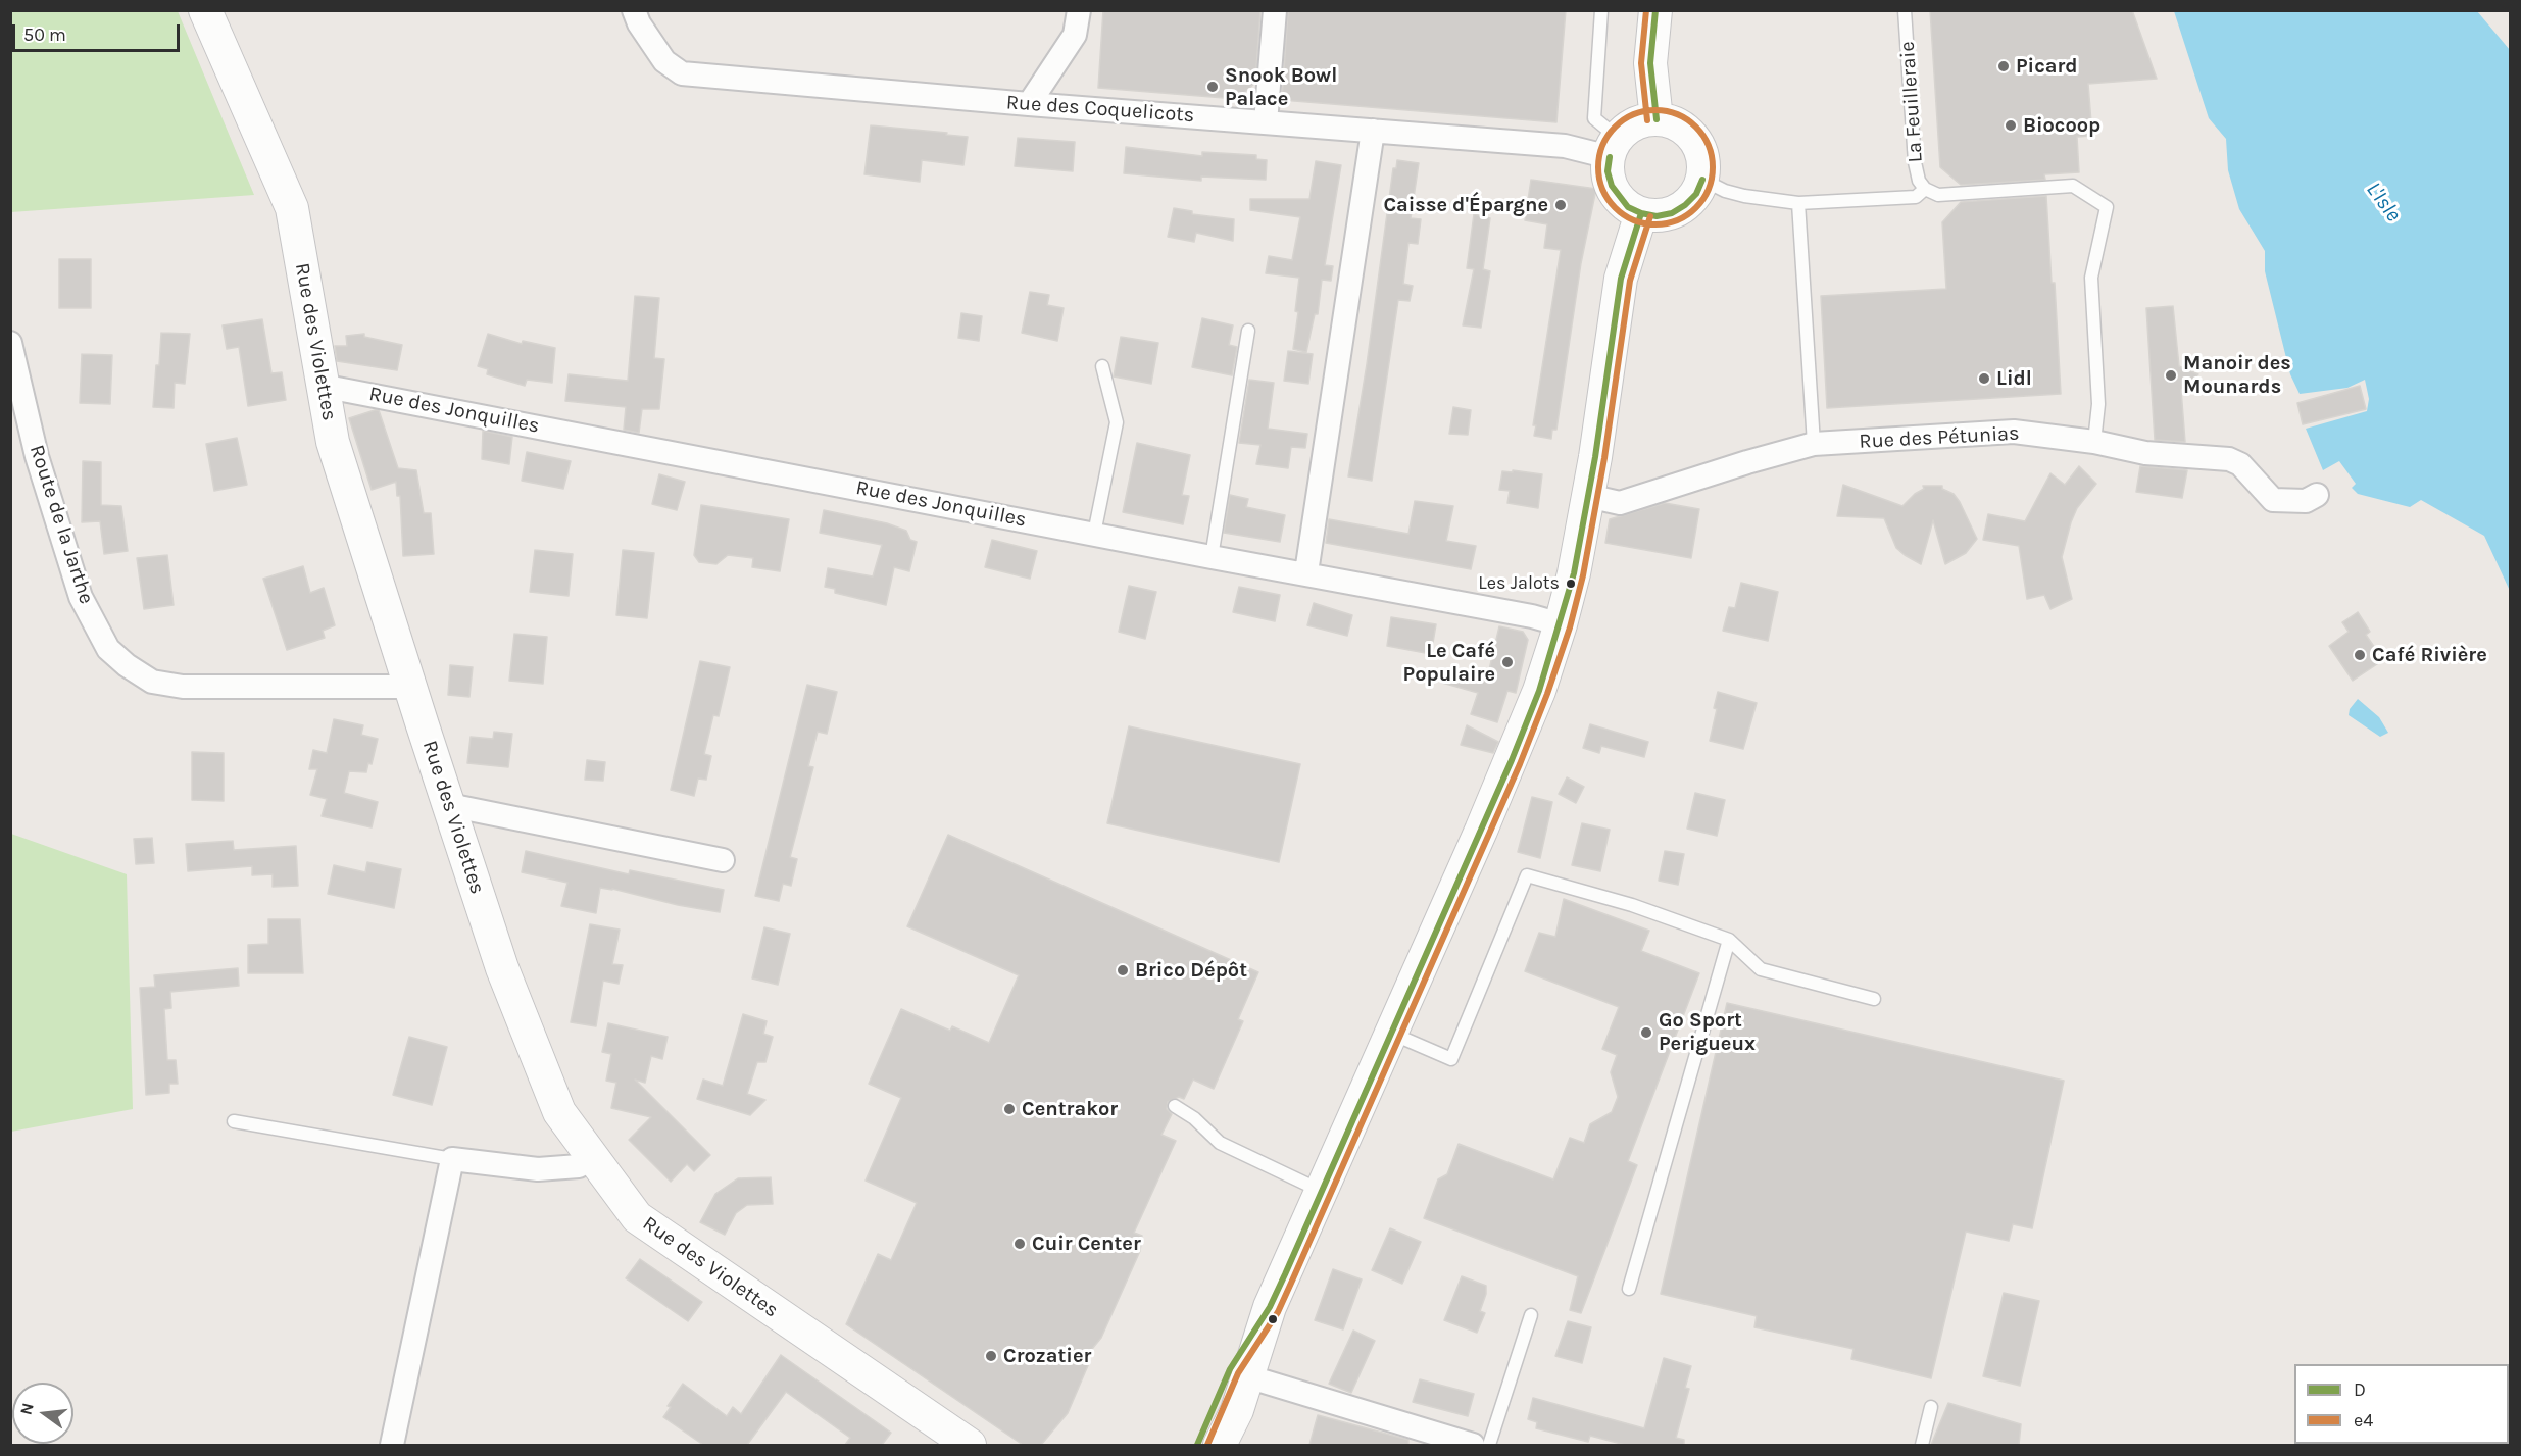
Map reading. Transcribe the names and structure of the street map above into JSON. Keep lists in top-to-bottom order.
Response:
{
  "streets": {
    "main road": ["Rue des Violettes"],
    "street": [
      "Rue des Coquelicots",
      "Rue des Jonquilles",
      "Rue des Pétunias",
      "Route de la Jarthe"
    ],
    "lane": ["La Feuilleraie"]
  },
  "crossings": [
    ["La Feuilleraie", "Rue des Pétunias"],
    ["Rue des Violettes", "Rue des Jonquilles"],
    ["Rue des Violettes", "Route de la Jarthe"]
  ],
  "water": ["L'Isle"],
  "places": [
    "Picard",
    "Snook Bowl Palace",
    "Biocoop",
    "Caisse d'Épargne",
    "Manoir des Mounards",
    "Lidl",
    "Les Jalots",
    "Café Rivière",
    "Le Café Populaire",
    "Brico Dépôt",
    "Go Sport Perigueux",
    "Centrakor",
    "Cuir Center",
    "Crozatier"
  ],
  "lines": ["transit line D", "transit line e4"],
  "legend": ["D", "e4"],
  "scale_bar": "50 m",
  "north": "left"
}
